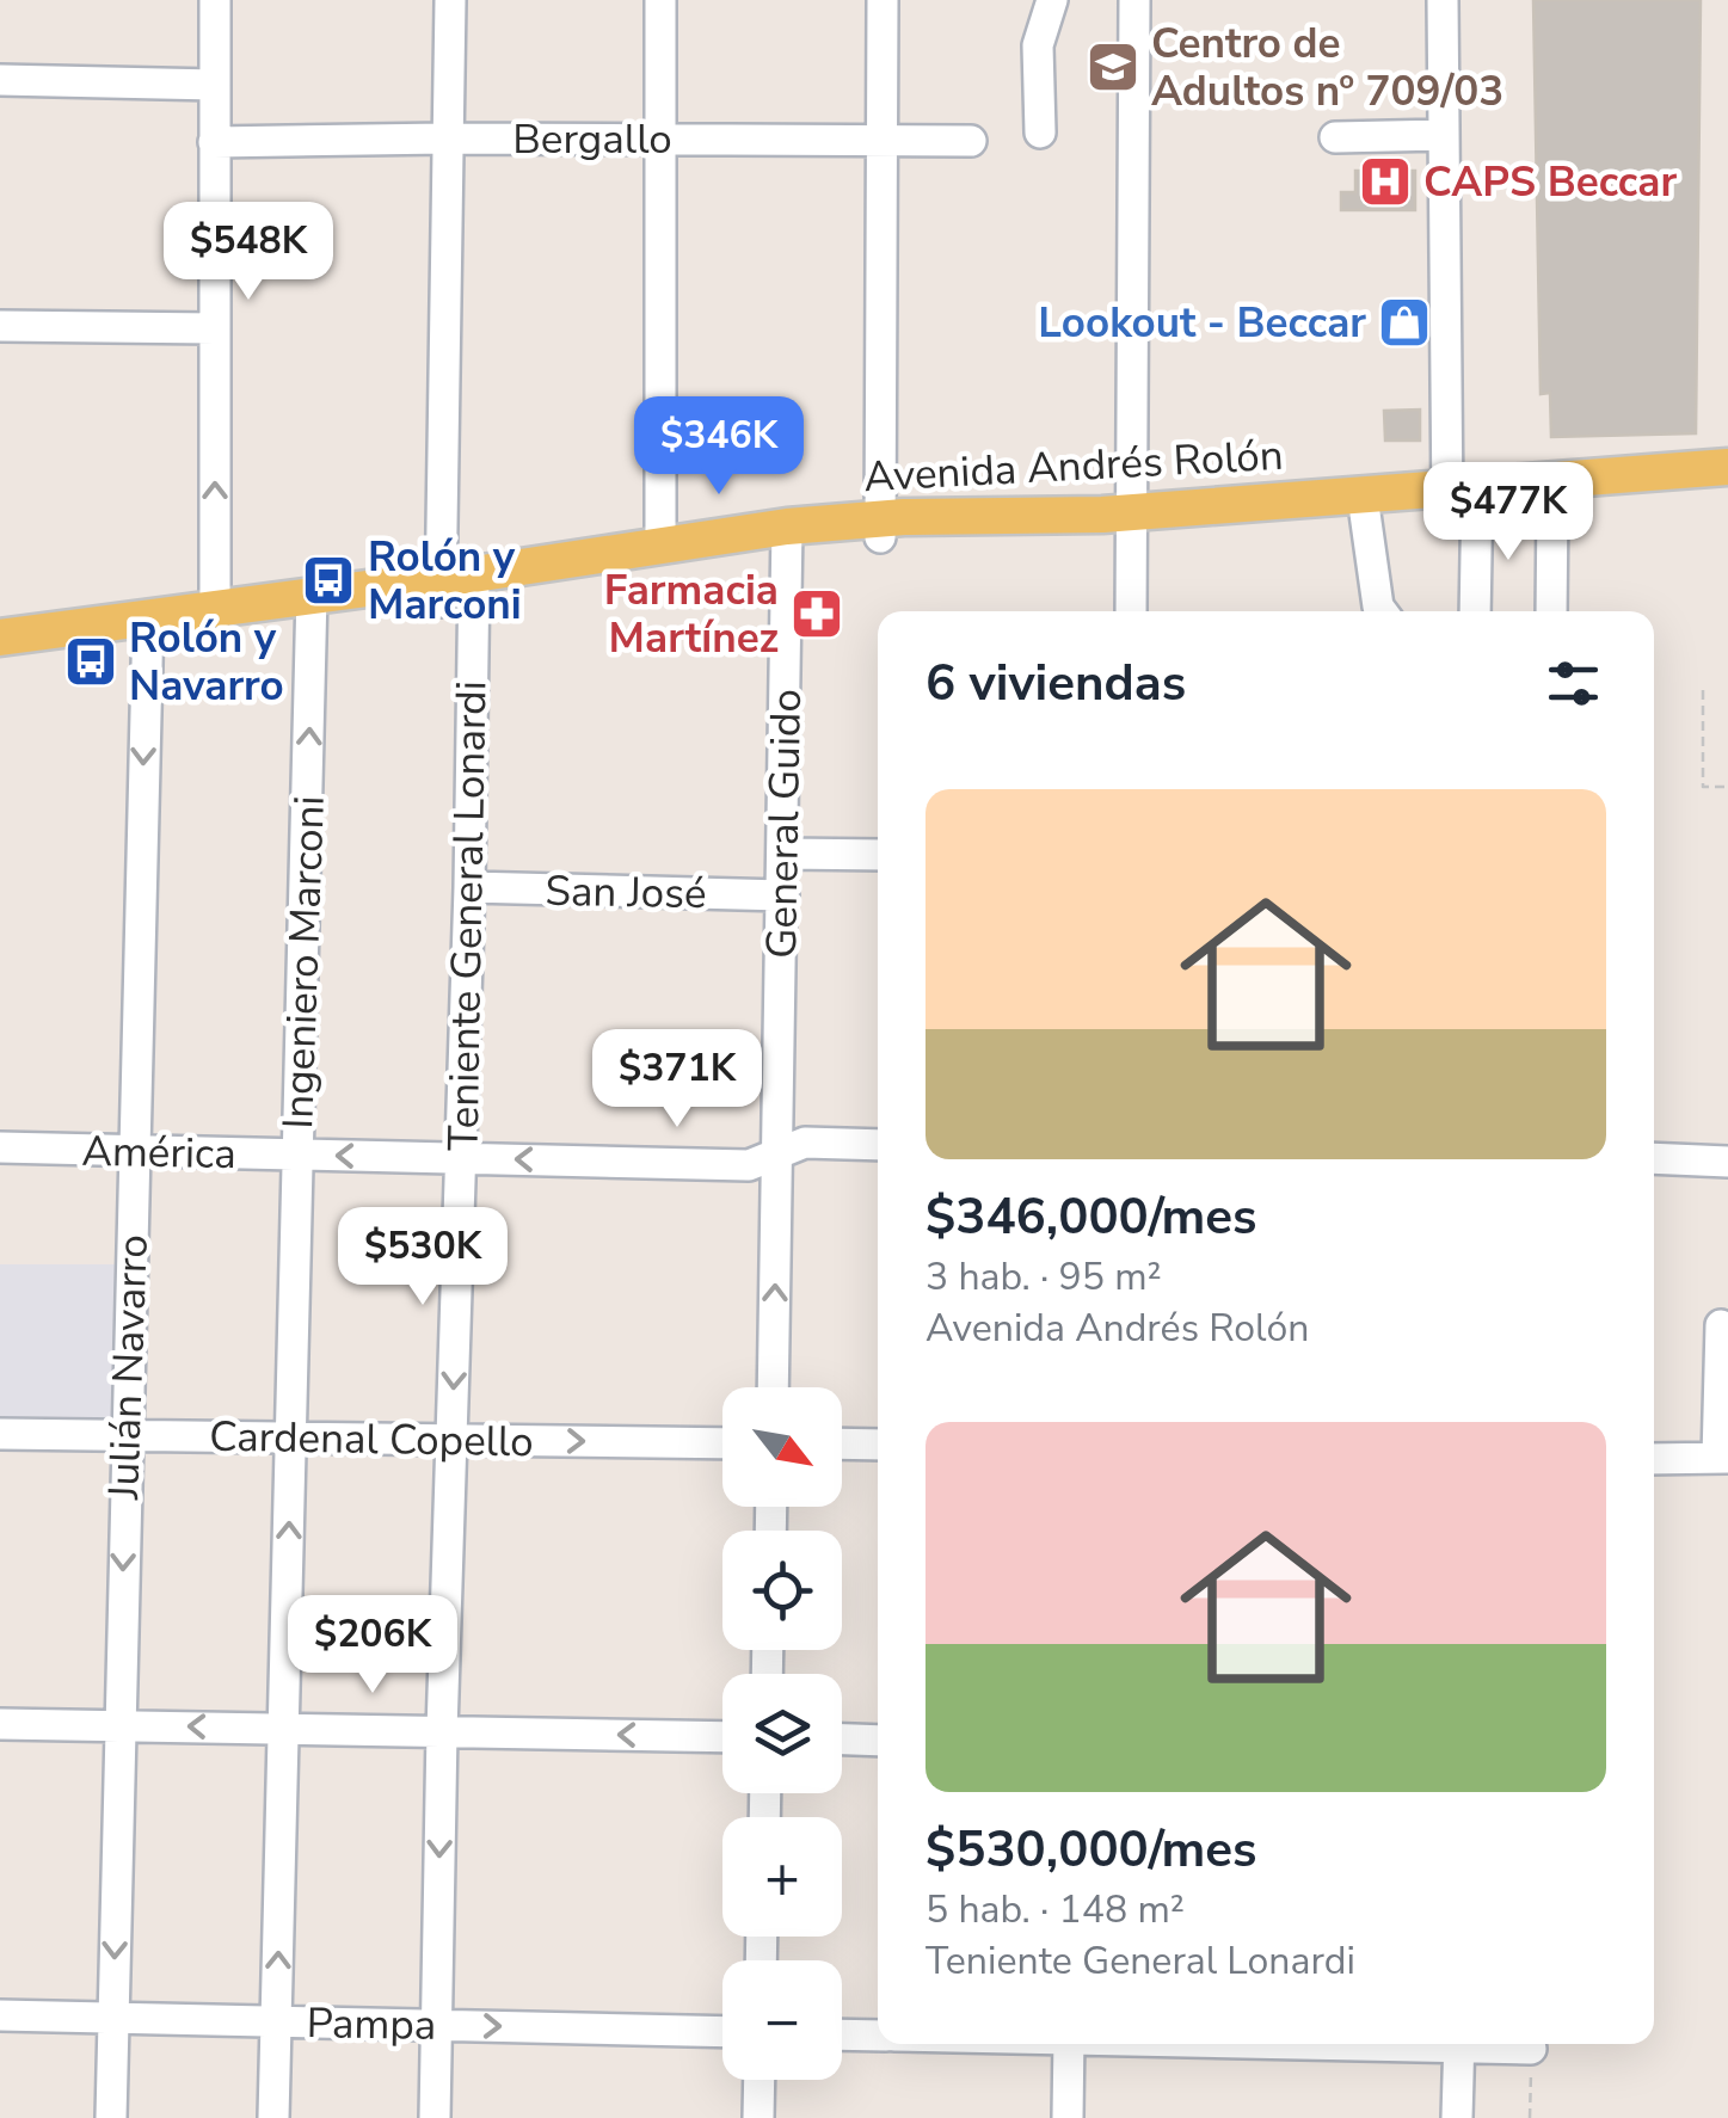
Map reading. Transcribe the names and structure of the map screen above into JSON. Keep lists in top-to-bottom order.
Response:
{
  "streets": {
    "main road": ["Avenida Andrés Rolón"],
    "street": [
      "Bergallo",
      "General Guido",
      "San José",
      "Teniente General Lonardi",
      "Ingeniero Marconi",
      "América",
      "Julián Navarro",
      "Cardenal Copello",
      "Pampa"
    ]
  },
  "crossings": [
    ["Bergallo", "Teniente General Lonardi"],
    ["Avenida Andrés Rolón", "General Guido"],
    ["Avenida Andrés Rolón", "Teniente General Lonardi"],
    ["Avenida Andrés Rolón", "Ingeniero Marconi"],
    ["Avenida Andrés Rolón", "Julián Navarro"],
    ["General Guido", "San José"],
    ["General Guido", "América"],
    ["San José", "Teniente General Lonardi"],
    ["Teniente General Lonardi", "América"],
    ["Teniente General Lonardi", "Cardenal Copello"],
    ["Teniente General Lonardi", "Pampa"],
    ["Ingeniero Marconi", "América"],
    ["Ingeniero Marconi", "Cardenal Copello"],
    ["Ingeniero Marconi", "Pampa"],
    ["América", "Julián Navarro"],
    ["Julián Navarro", "Cardenal Copello"],
    ["Julián Navarro", "Pampa"]
  ],
  "one_way": [
    "Ingeniero Marconi",
    "América",
    "Julián Navarro",
    "Cardenal Copello",
    "Pampa"
  ],
  "places": {
    "school or university": ["Centro de Adultos nº 709/03"],
    "hospital": ["CAPS Beccar"],
    "shop": ["Lookout - Beccar"],
    "bus stop": ["Rolón y Marconi", "Rolón y Navarro"],
    "pharmacy": ["Farmacia Martínez"]
  },
  "north": "bottom right",
  "page": {
    "price": [
      "$548K",
      "$346K",
      "$477K",
      "$371K",
      "$530K",
      "$206K"
    ],
    "heading": "6 viviendas",
    "list": [
      {
        "name": "$346,000/mes",
        "note": "3 hab. · 95 m² · Avenida Andrés Rolón"
      },
      {
        "name": "$530,000/mes",
        "note": "5 hab. · 148 m² · Teniente General Lonardi"
      }
    ],
    "map_buttons": ["+", "−"]
  }
}
